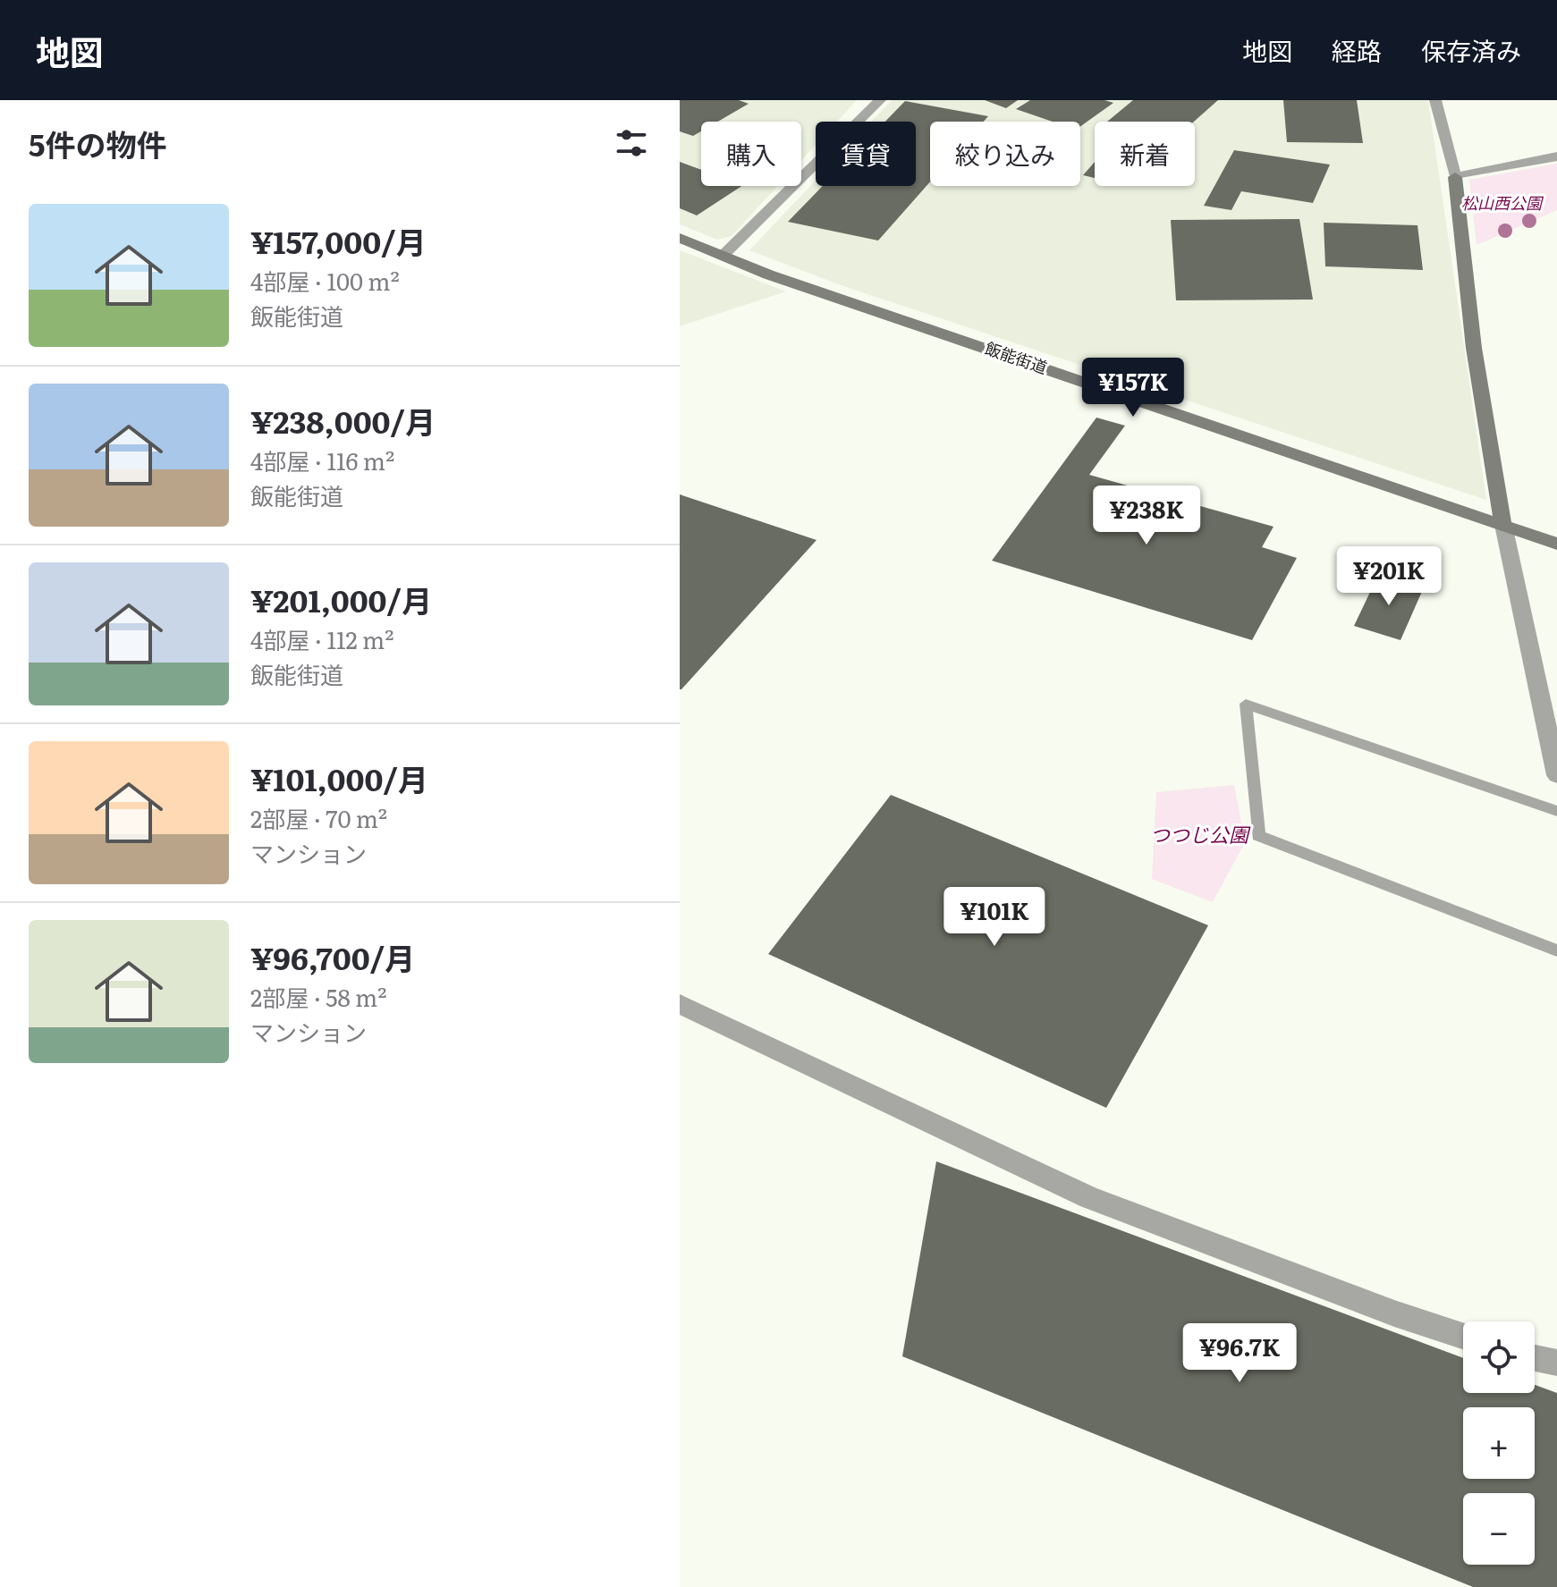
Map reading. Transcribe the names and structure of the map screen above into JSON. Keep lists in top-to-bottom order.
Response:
{
  "streets": {
    "street": ["飯能街道"]
  },
  "parks": ["松山西公園", "つつじ公園"],
  "page": {
    "header": "地図",
    "nav": ["地図", "経路", "保存済み"],
    "heading": "5件の物件",
    "chip": [
      "購入",
      "賃貸",
      "絞り込み",
      "新着"
    ],
    "list": [
      {
        "name": "¥157,000/月",
        "note": "4部屋 · 100 m² · 飯能街道"
      },
      {
        "name": "¥238,000/月",
        "note": "4部屋 · 116 m² · 飯能街道"
      },
      {
        "name": "¥201,000/月",
        "note": "4部屋 · 112 m² · 飯能街道"
      },
      {
        "name": "¥101,000/月",
        "note": "2部屋 · 70 m² · マンション"
      },
      {
        "name": "¥96,700/月",
        "note": "2部屋 · 58 m² · マンション"
      }
    ],
    "price": [
      "¥157K",
      "¥238K",
      "¥201K",
      "¥101K",
      "¥96.7K"
    ],
    "map_buttons": ["+", "−"]
  }
}
